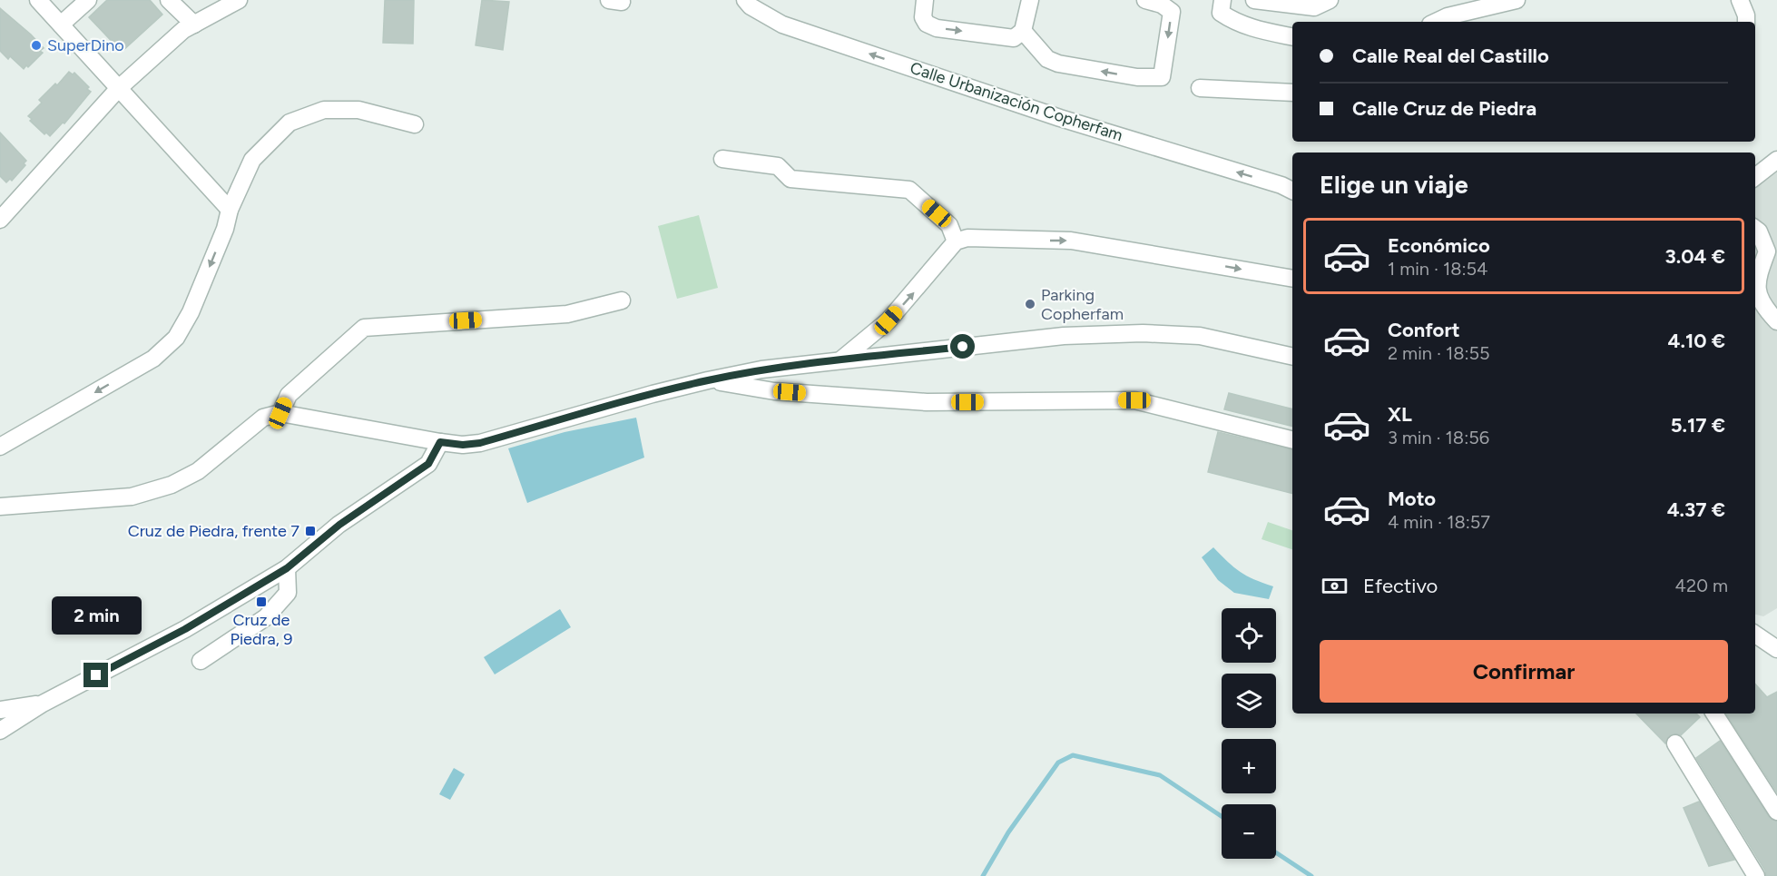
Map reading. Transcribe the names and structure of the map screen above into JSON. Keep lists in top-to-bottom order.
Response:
{
  "streets": {
    "street": ["Calle Urbanización Copherfam"]
  },
  "places": {
    "other": ["SuperDino", "Parking Copherfam"],
    "transit": ["Cruz de Piedra, frente 7", "Cruz de Piedra, 9"]
  },
  "page": {
    "banner": ["Calle Real del Castillo", "Calle Cruz de Piedra"],
    "heading": "Elige un viaje",
    "list": [
      {
        "name": "Económico",
        "note": "1 min · 18:54",
        "value": "3.04 €"
      },
      {
        "name": "Confort",
        "note": "2 min · 18:55",
        "value": "4.10 €"
      },
      {
        "name": "XL",
        "note": "3 min · 18:56",
        "value": "5.17 €"
      },
      {
        "name": "Moto",
        "note": "4 min · 18:57",
        "value": "4.37 €"
      }
    ],
    "pay": ["Efectivo", "420 m"],
    "bubble": "2 min",
    "map_buttons": ["+", "−"],
    "buttons": "Confirmar"
  }
}
